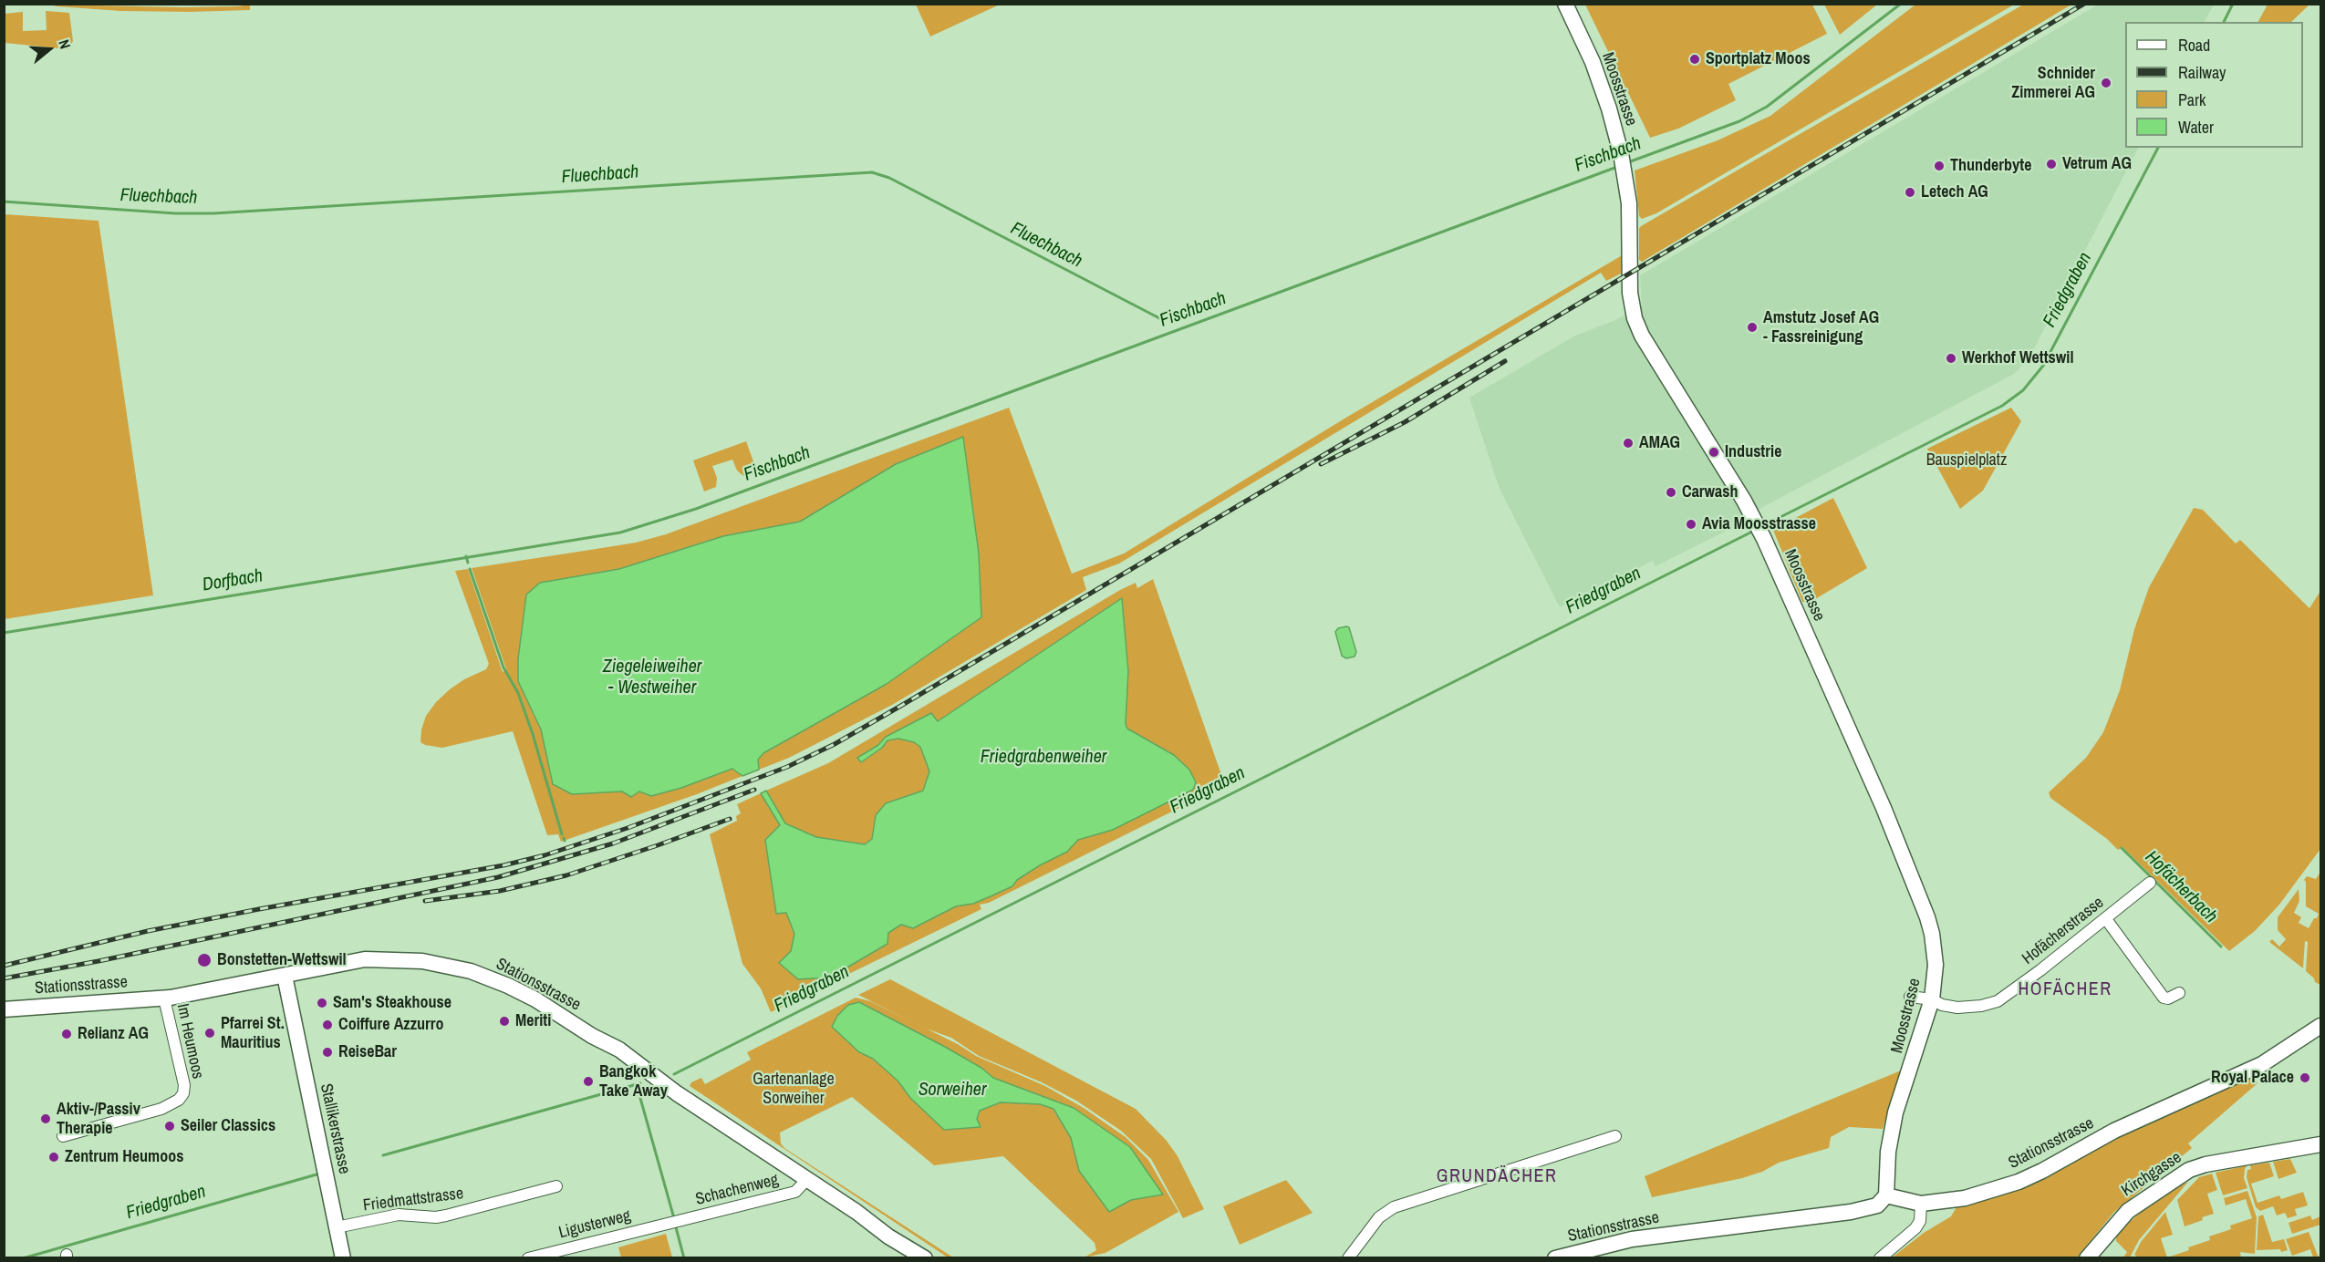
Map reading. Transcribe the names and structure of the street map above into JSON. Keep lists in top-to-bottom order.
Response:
{
  "streets": {
    "main road": [
      "Moosstrasse",
      "Stationsstrasse",
      "Stallikerstrasse",
      "Kirchgasse"
    ],
    "street": [
      "Hofächerstrasse",
      "Im Heumoos",
      "Schachenweg",
      "Friedmattstrasse",
      "Ligusterweg"
    ]
  },
  "crossings": [
    ["Moosstrasse", "Hofächerstrasse"],
    ["Moosstrasse", "Stationsstrasse"],
    ["Stationsstrasse", "Im Heumoos"],
    ["Stationsstrasse", "Stallikerstrasse"],
    ["Stationsstrasse", "Schachenweg"],
    ["Stallikerstrasse", "Friedmattstrasse"],
    ["Schachenweg", "Ligusterweg"]
  ],
  "districts": ["HOFÄCHER", "GRUNDÄCHER"],
  "water": [
    "Fischbach",
    "Fluechbach",
    "Friedgraben",
    "Dorfbach",
    "Ziegeleiweiher - Westweiher",
    "Friedgrabenweiher",
    "Hofächerbach",
    "Sorweiher"
  ],
  "parks": ["Bauspielplatz", "Gartenanlage Sorweiher"],
  "places": [
    "Sportplatz Moos",
    "Schnider Zimmerei AG",
    "Vetrum AG",
    "Thunderbyte",
    "Letech AG",
    "Amstutz Josef AG - Fassreinigung",
    "Werkhof Wettswil",
    "AMAG",
    "Industrie",
    "Carwash",
    "Avia Moosstrasse",
    "Bonstetten-Wettswil",
    "Sam's Steakhouse",
    "Meriti",
    "Coiffure Azzurro",
    "Pfarrei St. Mauritius",
    "Relianz AG",
    "ReiseBar",
    "Royal Palace",
    "Bangkok Take Away",
    "Aktiv-/Passiv Therapie",
    "Seiler Classics",
    "Zentrum Heumoos"
  ],
  "legend": [
    "Road",
    "Railway",
    "Park",
    "Water"
  ],
  "north": "right"
}
